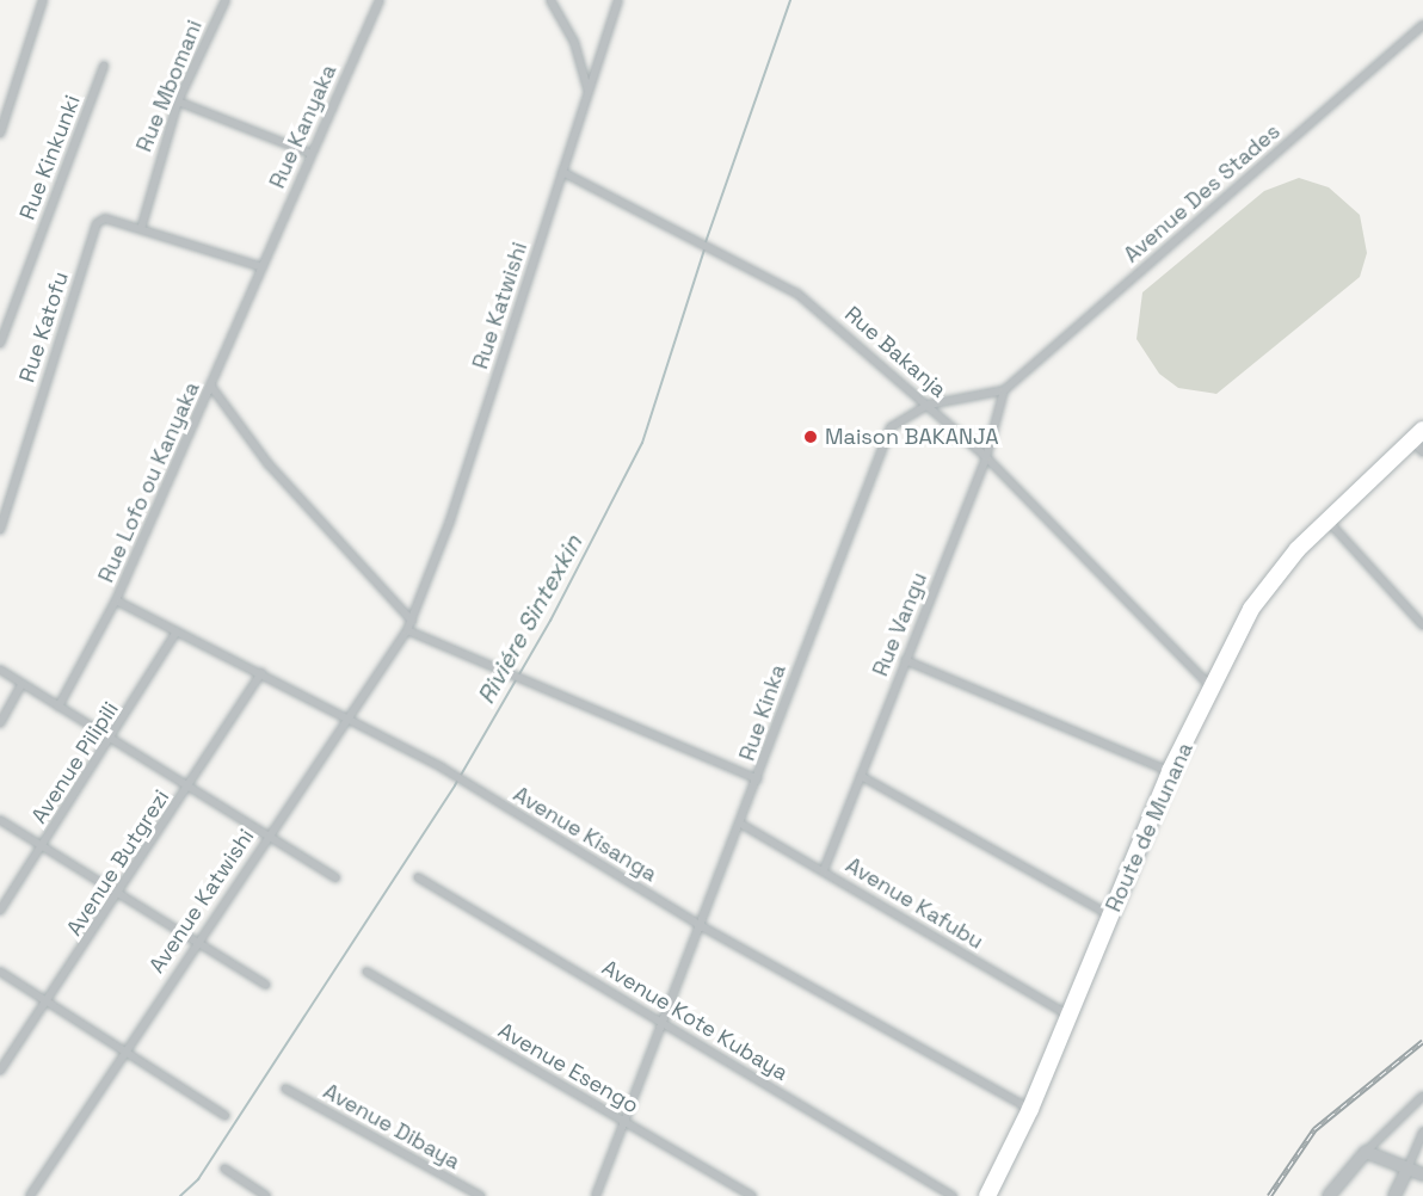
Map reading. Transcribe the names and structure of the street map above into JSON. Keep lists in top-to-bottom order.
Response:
{
  "streets": {
    "main road": ["Route de Munana"],
    "street": [
      "Rue Mbomani",
      "Rue Kanyaka",
      "Rue Kinkunki",
      "Avenue Des Stades",
      "Rue Katwishi",
      "Rue Katofu",
      "Rue Bakanja",
      "Rue Lofo ou Kanyaka",
      "Rue Vangu",
      "Rue Kinka",
      "Avenue Pilipili",
      "Avenue Kisanga",
      "Avenue Butgrezi",
      "Avenue Katwishi",
      "Avenue Kafubu",
      "Avenue Kote Kubaya",
      "Avenue Esengo",
      "Avenue Dibaya"
    ]
  },
  "crossings": [
    ["Rue Mbomani", "Rue Katofu"],
    ["Rue Kanyaka", "Rue Lofo ou Kanyaka"],
    ["Avenue Des Stades", "Rue Vangu"],
    ["Avenue Des Stades", "Rue Kinka"],
    ["Rue Katwishi", "Rue Bakanja"],
    ["Rue Katwishi", "Avenue Katwishi"],
    ["Rue Bakanja", "Rue Vangu"],
    ["Rue Bakanja", "Rue Kinka"],
    ["Rue Bakanja", "Route de Munana"],
    ["Rue Lofo ou Kanyaka", "Avenue Kisanga"],
    ["Rue Vangu", "Rue Kinka"],
    ["Rue Vangu", "Avenue Kafubu"],
    ["Rue Kinka", "Avenue Kisanga"],
    ["Rue Kinka", "Avenue Kafubu"],
    ["Rue Kinka", "Avenue Kote Kubaya"],
    ["Rue Kinka", "Avenue Esengo"],
    ["Avenue Pilipili", "Avenue Kisanga"],
    ["Route de Munana", "Avenue Kisanga"],
    ["Route de Munana", "Avenue Kafubu"],
    ["Avenue Kisanga", "Avenue Butgrezi"],
    ["Avenue Kisanga", "Avenue Katwishi"]
  ],
  "water": ["Riviére Sintexkin"],
  "places": ["Maison BAKANJA"]
}
